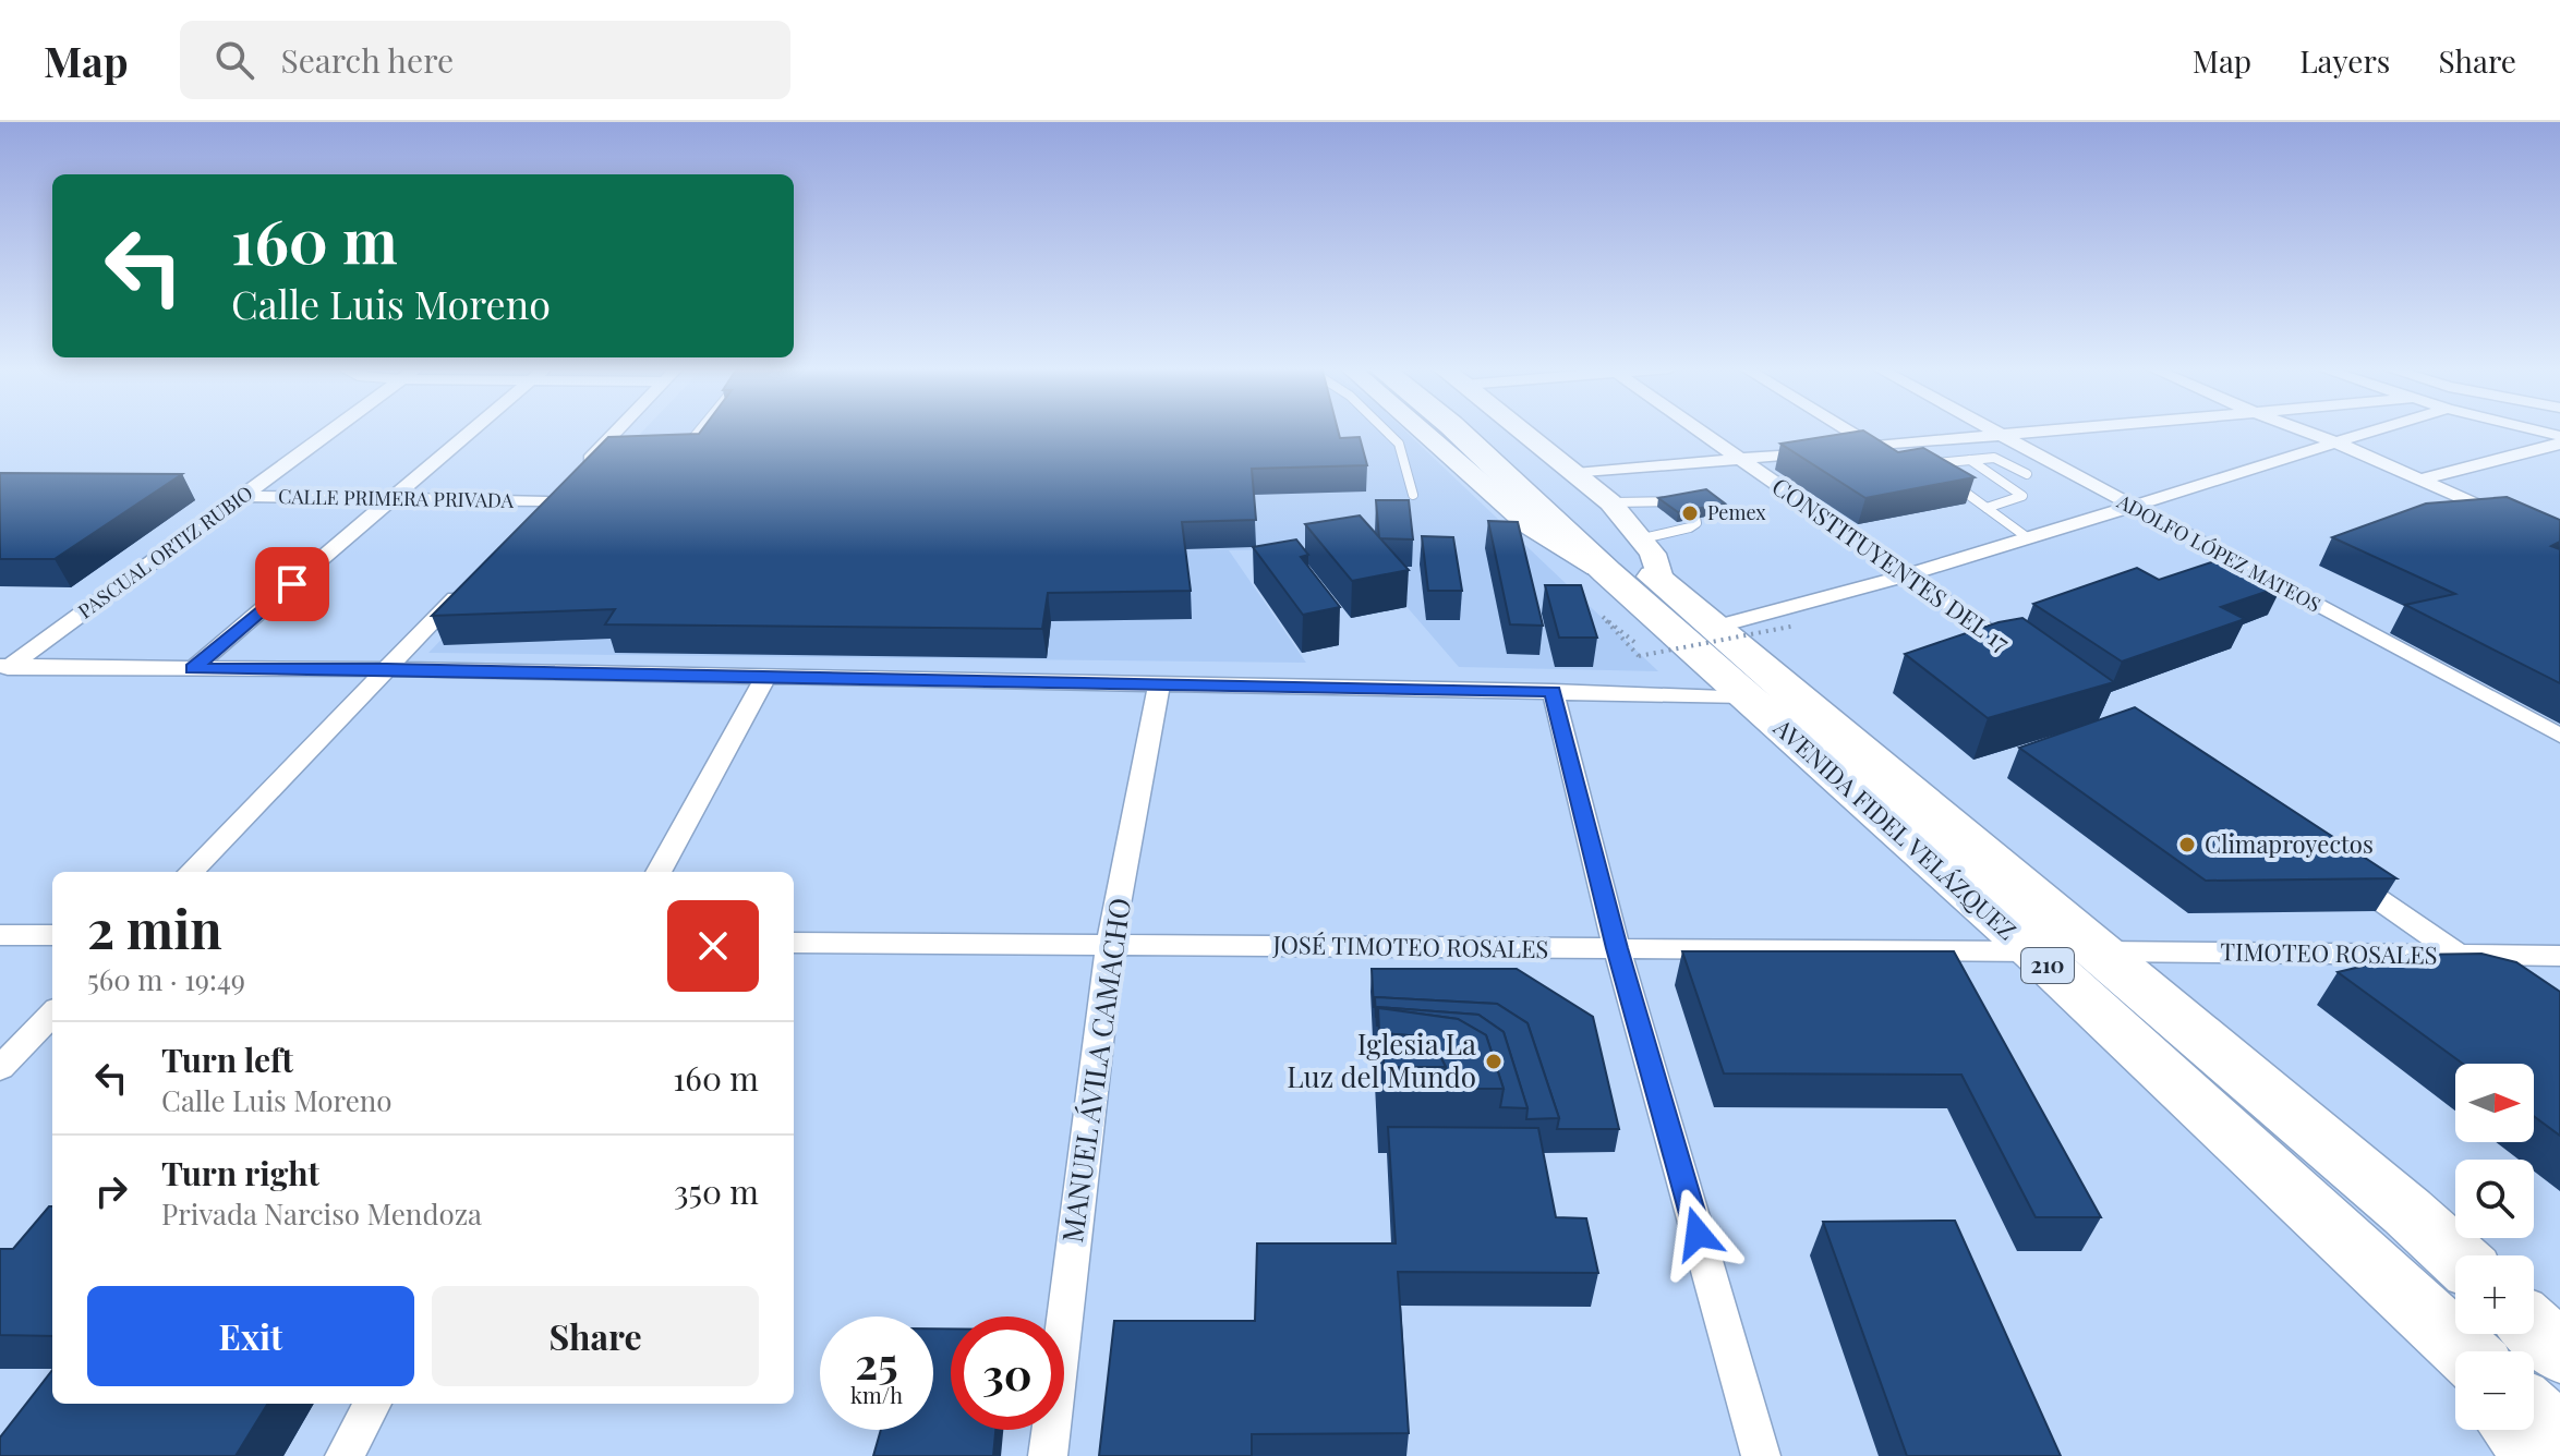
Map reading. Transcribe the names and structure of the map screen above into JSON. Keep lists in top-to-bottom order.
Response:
{
  "streets": {
    "highway": ["AVENIDA FIDEL VELÁZQUEZ", "210"],
    "street": [
      "CALLE PRIMERA PRIVADA",
      "PASCUAL ORTIZ RUBIO",
      "ADOLFO LÓPEZ MATEOS",
      "CONSTITUYENTES DEL 17",
      "JOSÉ TIMOTEO ROSALES",
      "TIMOTEO ROSALES",
      "MANUEL ÁVILA CAMACHO"
    ]
  },
  "crossings": [
    ["CALLE PRIMERA PRIVADA", "PASCUAL ORTIZ RUBIO"],
    ["AVENIDA FIDEL VELÁZQUEZ", "JOSÉ TIMOTEO ROSALES"],
    ["AVENIDA FIDEL VELÁZQUEZ", "TIMOTEO ROSALES"],
    ["JOSÉ TIMOTEO ROSALES", "MANUEL ÁVILA CAMACHO"]
  ],
  "places": ["Pemex", "Climaproyectos", "Iglesia La Luz del Mundo"],
  "north": "right",
  "page": {
    "header": "Map",
    "search": "Search here",
    "nav": ["Map", "Layers", "Share"],
    "turn": ["160 m", "Calle Luis Moreno"],
    "heading": ["2 min", "560 m · 19:49"],
    "list": [
      {
        "name": "Turn left",
        "note": "Calle Luis Moreno",
        "value": "160 m"
      },
      {
        "name": "Turn right",
        "note": "Privada Narciso Mendoza",
        "value": "350 m"
      }
    ],
    "map_buttons": ["+", "−"],
    "buttons": ["Exit", "Share"],
    "speed": "25 km/h",
    "limit": "30"
  }
}
